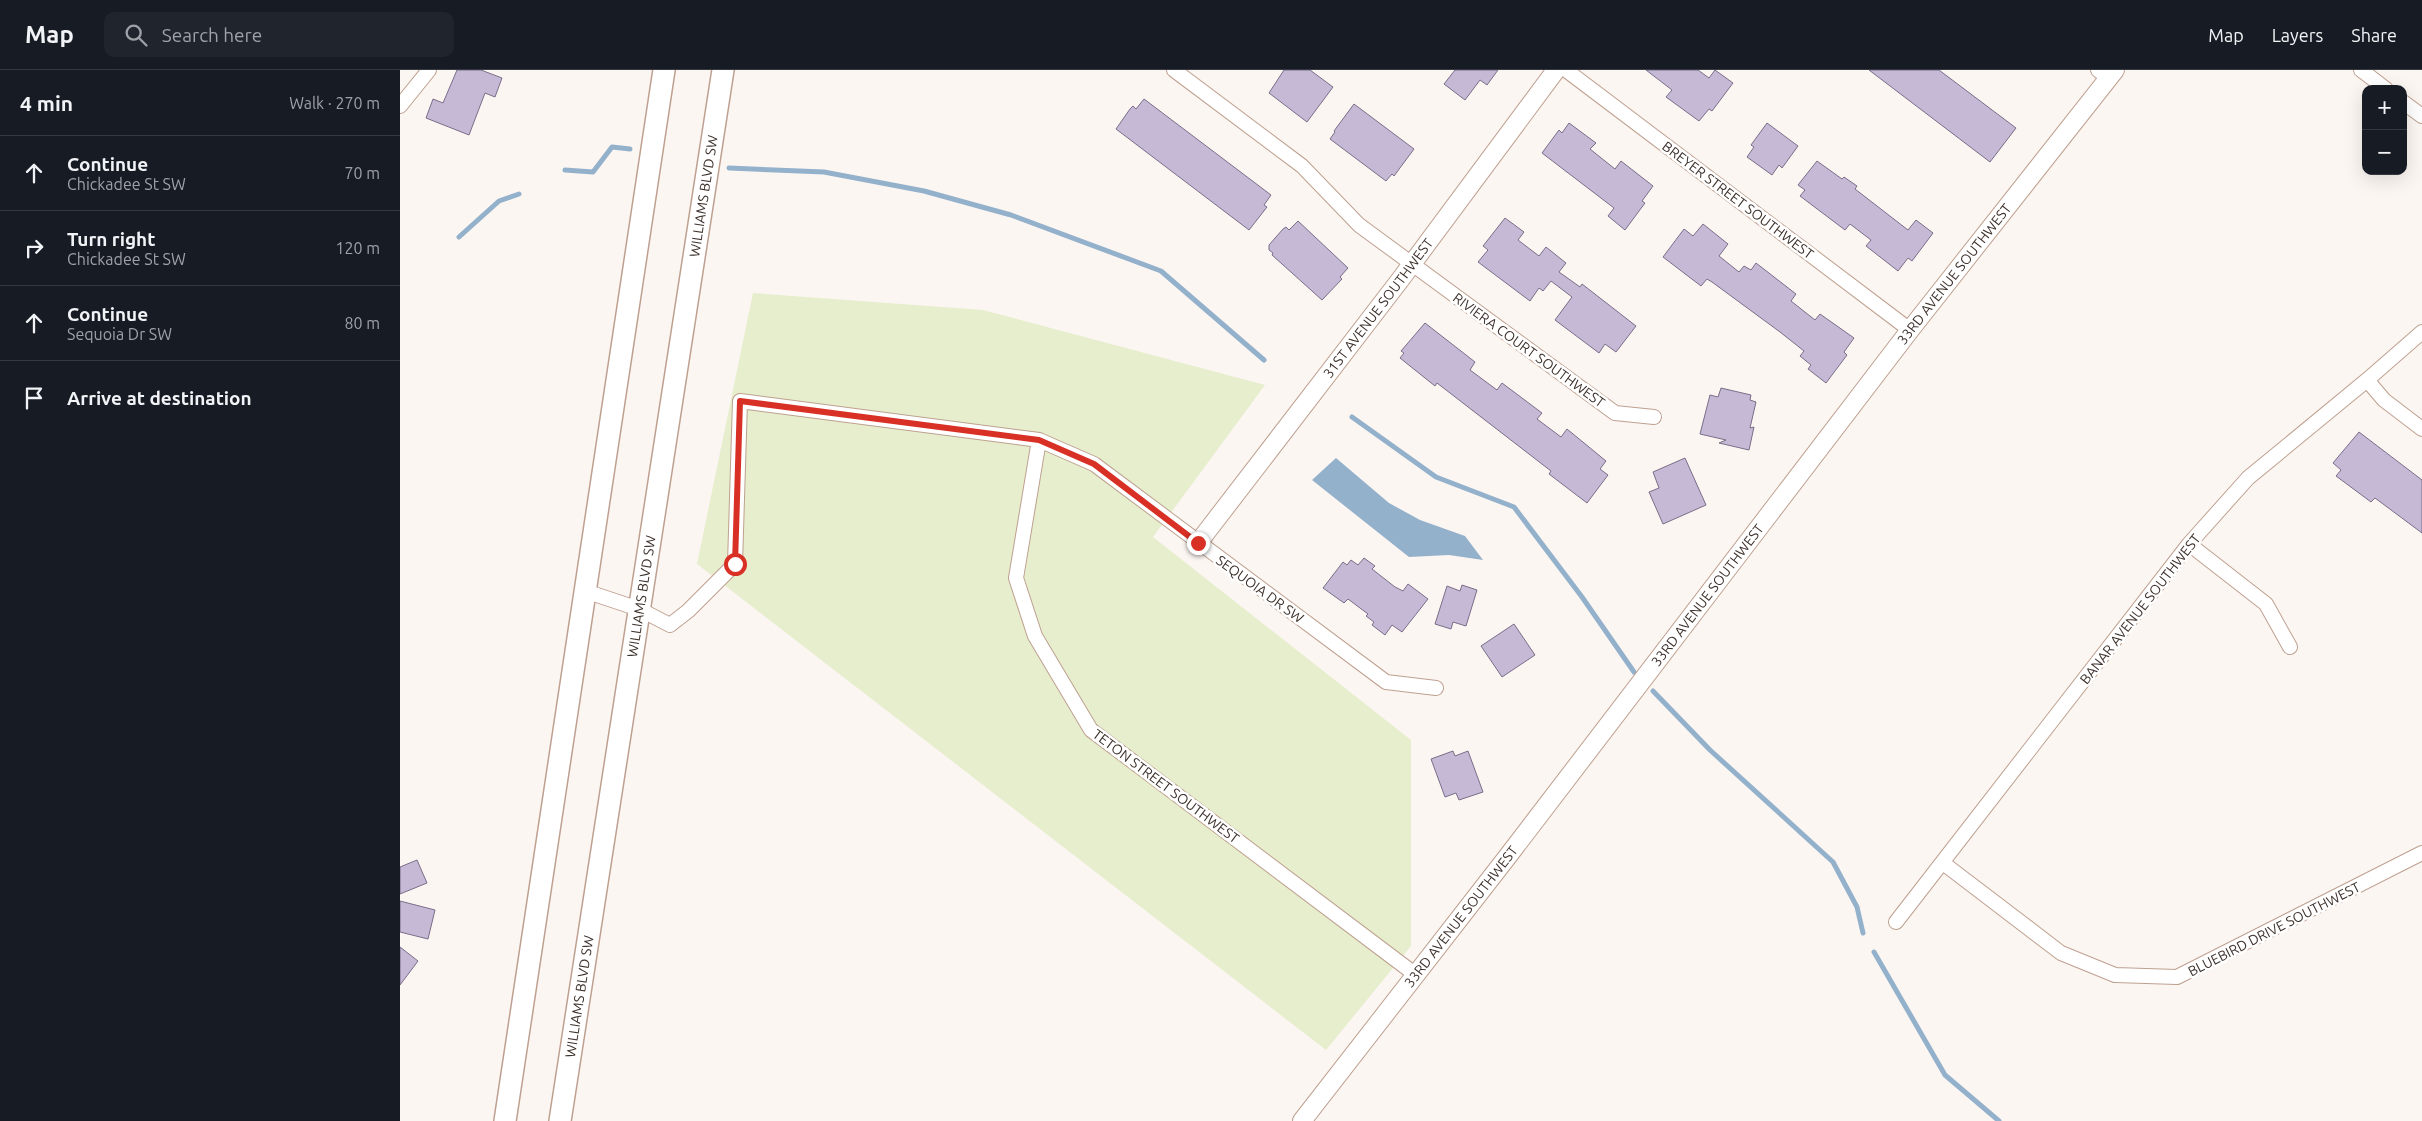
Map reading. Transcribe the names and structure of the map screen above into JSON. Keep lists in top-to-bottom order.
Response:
{
  "streets": {
    "main road": ["WILLIAMS BLVD SW"],
    "street": [
      "BREYER STREET SOUTHWEST",
      "33RD AVENUE SOUTHWEST",
      "31ST AVENUE SOUTHWEST",
      "RIVIERA COURT SOUTHWEST",
      "SEQUOIA DR SW",
      "BANAR AVENUE SOUTHWEST",
      "TETON STREET SOUTHWEST",
      "BLUEBIRD DRIVE SOUTHWEST"
    ]
  },
  "crossings": [
    ["WILLIAMS BLVD SW", "SEQUOIA DR SW"],
    ["BREYER STREET SOUTHWEST", "33RD AVENUE SOUTHWEST"],
    ["33RD AVENUE SOUTHWEST", "TETON STREET SOUTHWEST"],
    ["31ST AVENUE SOUTHWEST", "RIVIERA COURT SOUTHWEST"],
    ["31ST AVENUE SOUTHWEST", "SEQUOIA DR SW"],
    ["SEQUOIA DR SW", "TETON STREET SOUTHWEST"],
    ["BANAR AVENUE SOUTHWEST", "BLUEBIRD DRIVE SOUTHWEST"]
  ],
  "page": {
    "header": "Map",
    "search": "Search here",
    "nav": ["Map", "Layers", "Share"],
    "heading": ["4 min", "Walk · 270 m"],
    "map_buttons": ["+", "−"],
    "list": [
      ["Continue", "Chickadee St SW", "70 m"],
      ["Turn right", "Chickadee St SW", "120 m"],
      ["Continue", "Sequoia Dr SW", "80 m"],
      "Arrive at destination"
    ]
  }
}
